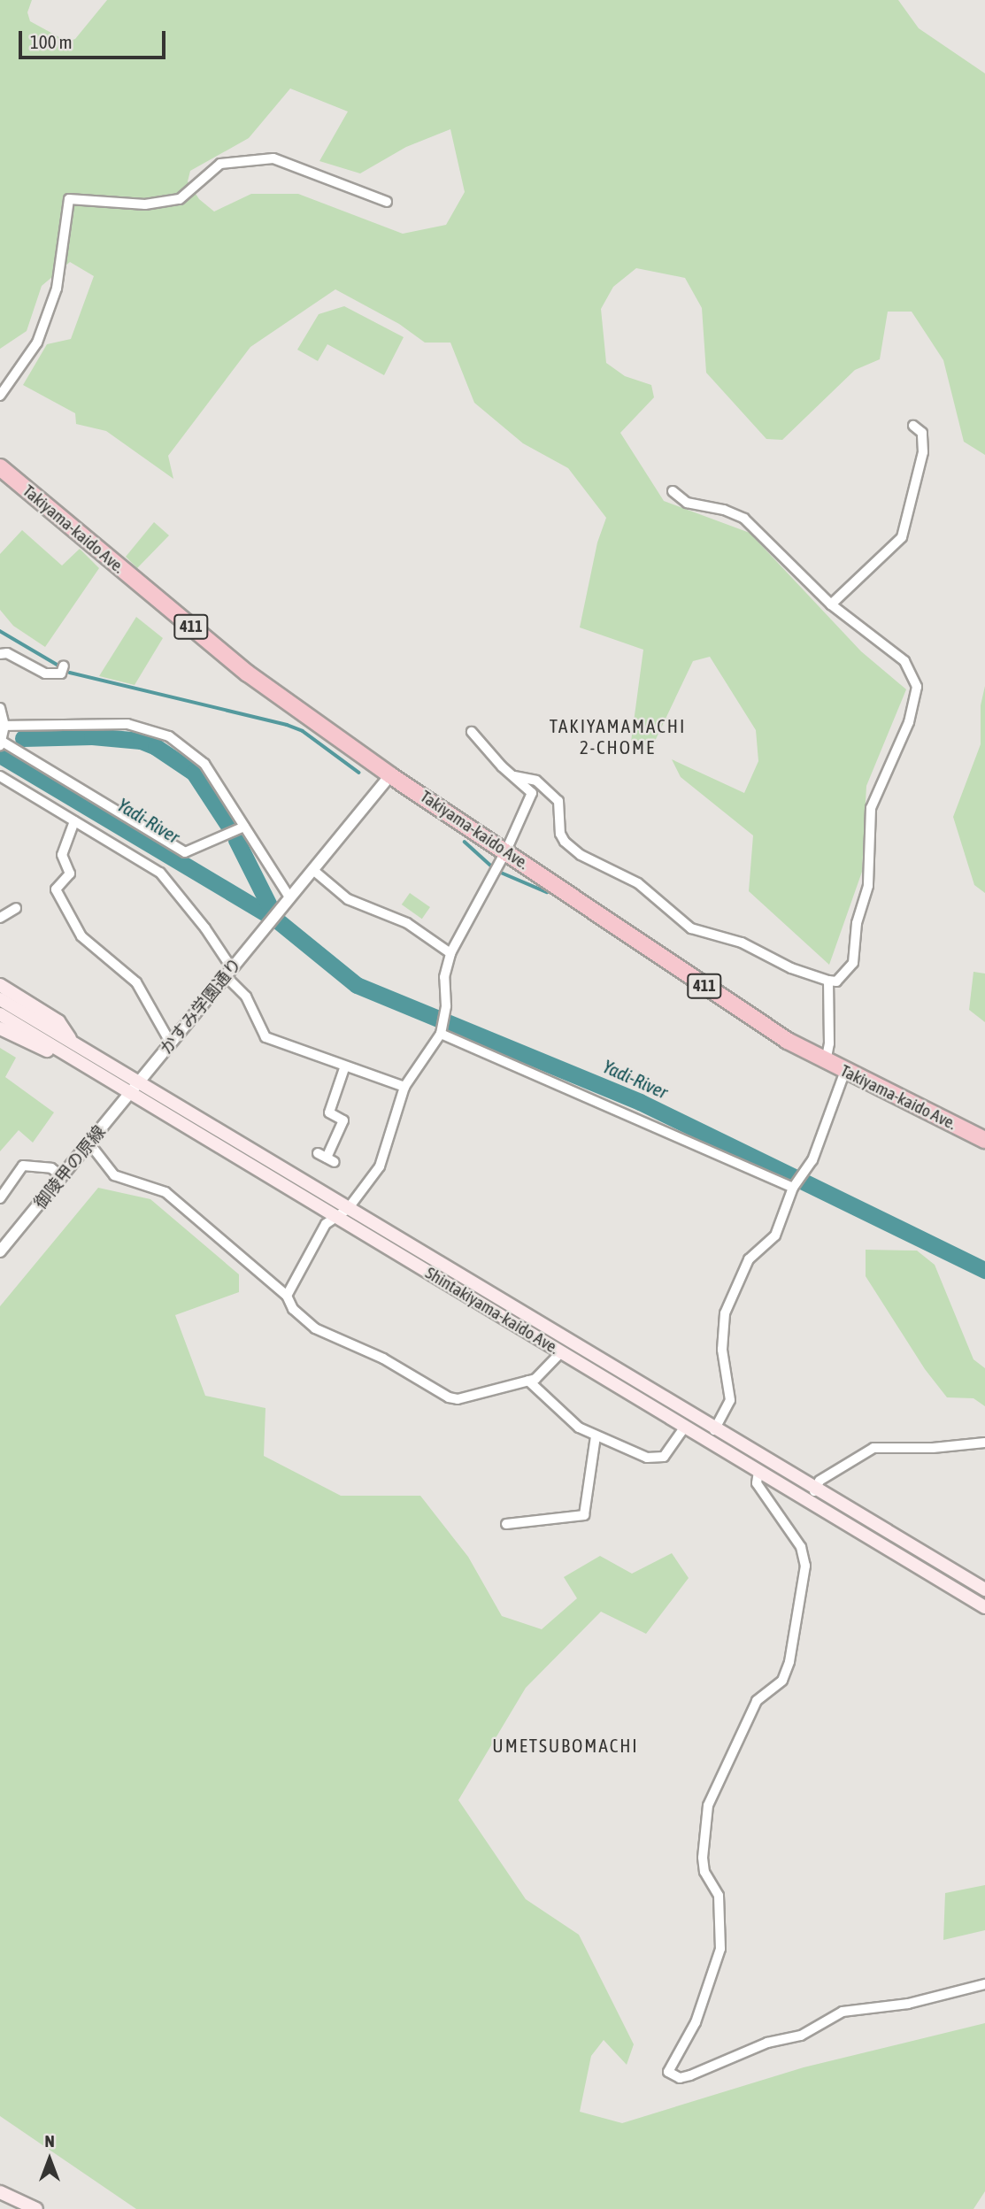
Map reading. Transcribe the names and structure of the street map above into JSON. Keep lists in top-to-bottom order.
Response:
{
  "streets": {
    "highway": ["Takiyama-kaido Ave.", "411"],
    "main road": ["Shintakiyama-kaido Ave."],
    "street": ["かすみ学園通り", "御陵甲の原線"]
  },
  "crossings": [
    ["かすみ学園通り", "御陵甲の原線"],
    ["かすみ学園通り", "Shintakiyama-kaido Ave."],
    ["御陵甲の原線", "Shintakiyama-kaido Ave."]
  ],
  "districts": ["TAKIYAMAMACHI 2-CHOME", "UMETSUBOMACHI"],
  "water": ["Yadi-River"],
  "scale_bar": "100 m",
  "north": "top"
}
